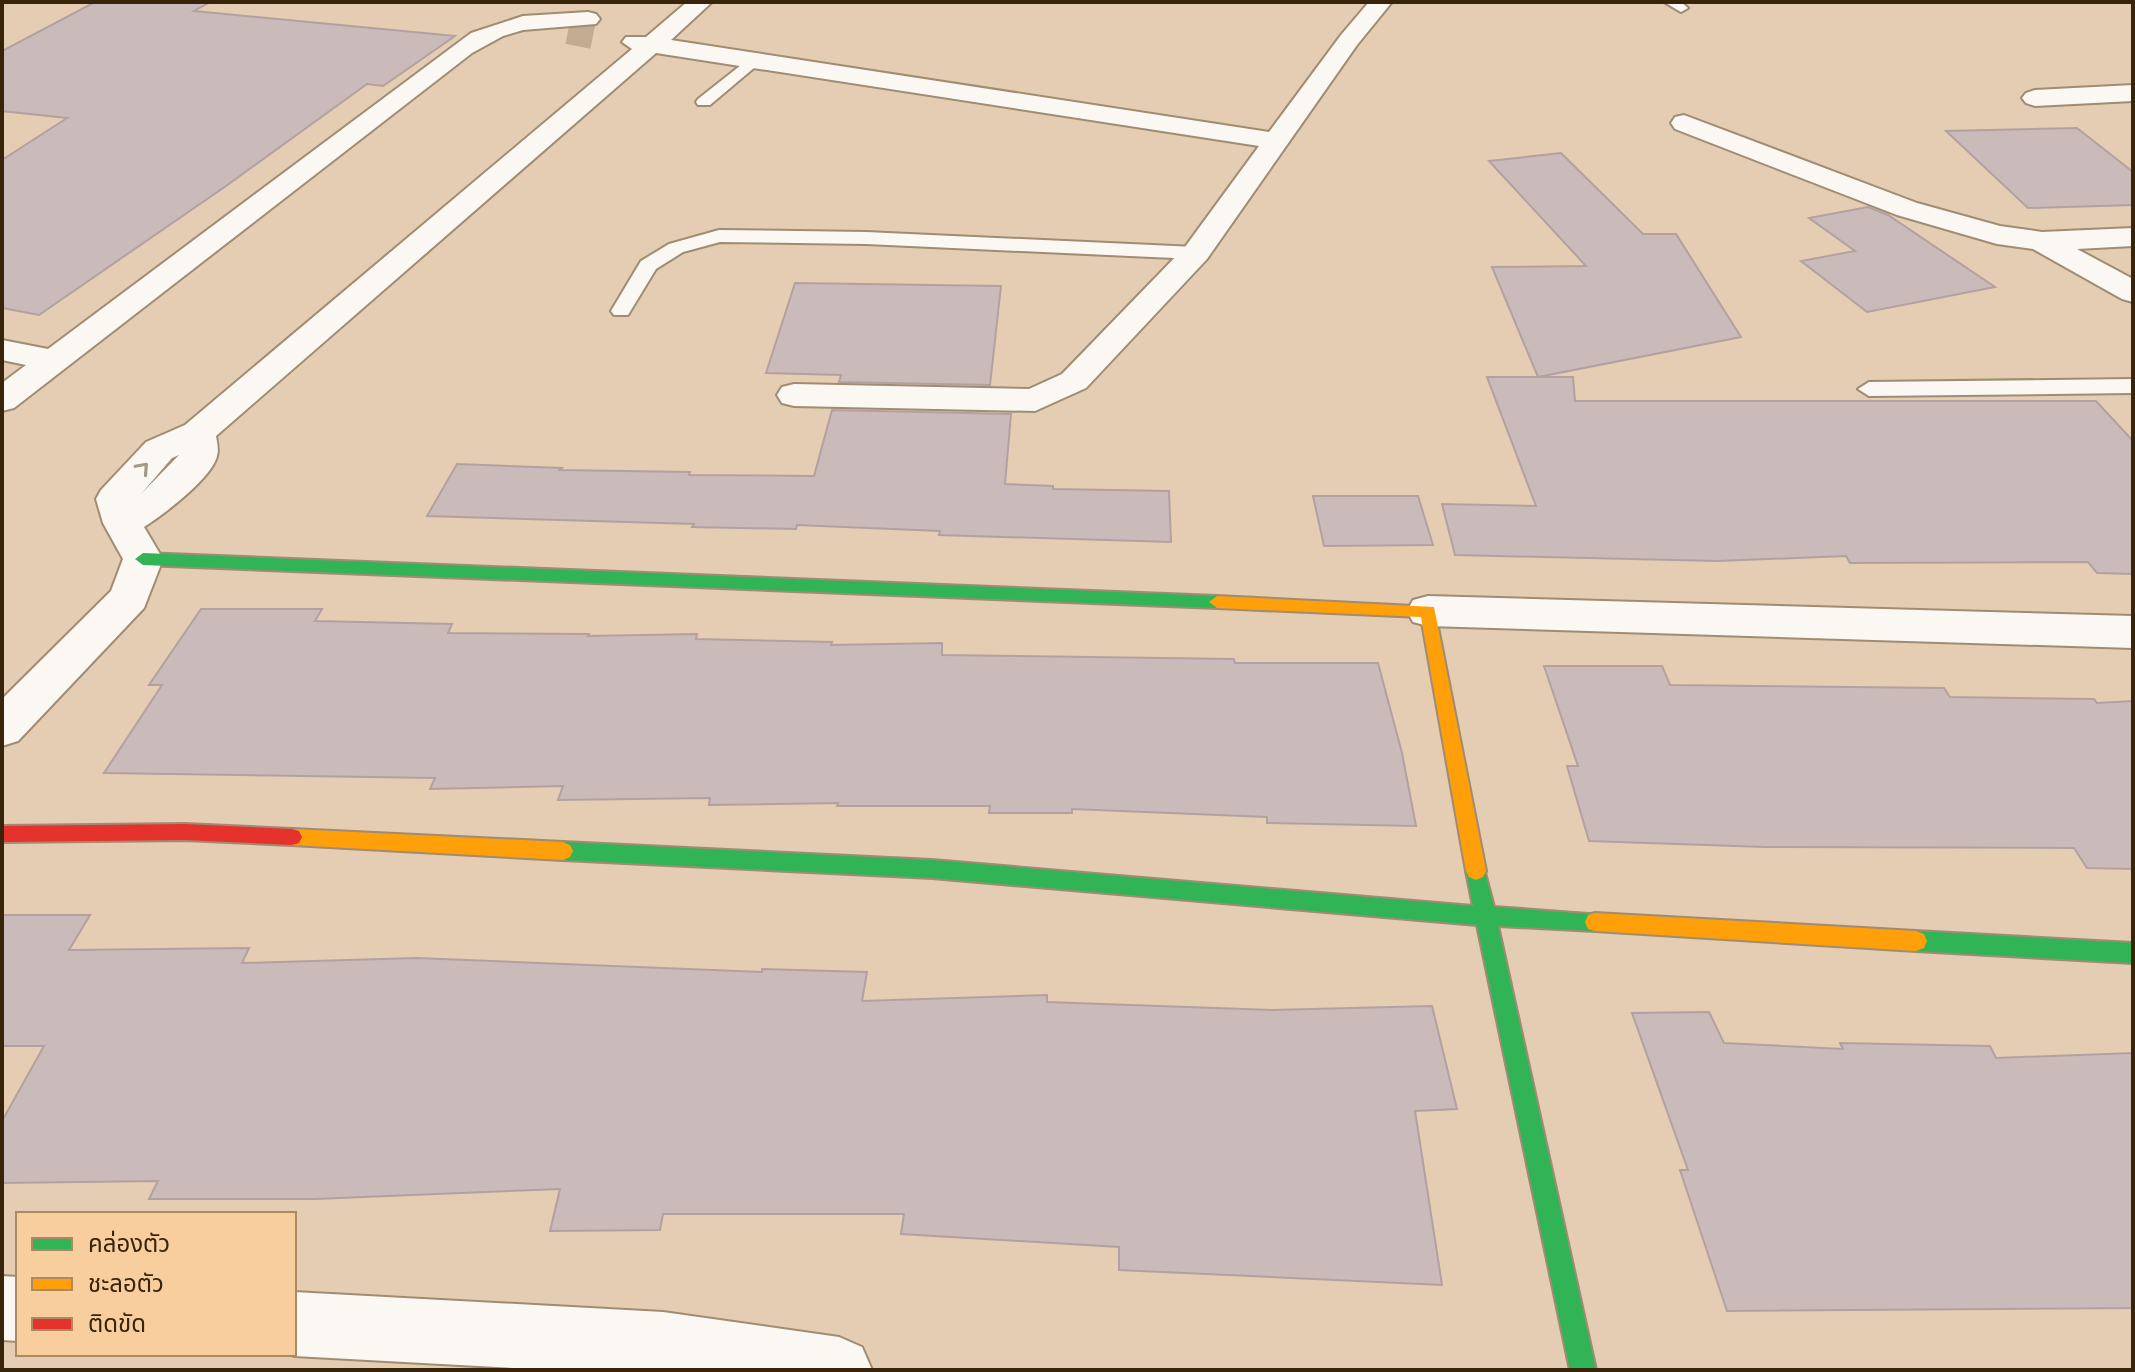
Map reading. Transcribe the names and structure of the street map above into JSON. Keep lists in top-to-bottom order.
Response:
{
  "legend": ["คล่องตัว", "ชะลอตัว", "ติดขัด"]
}
